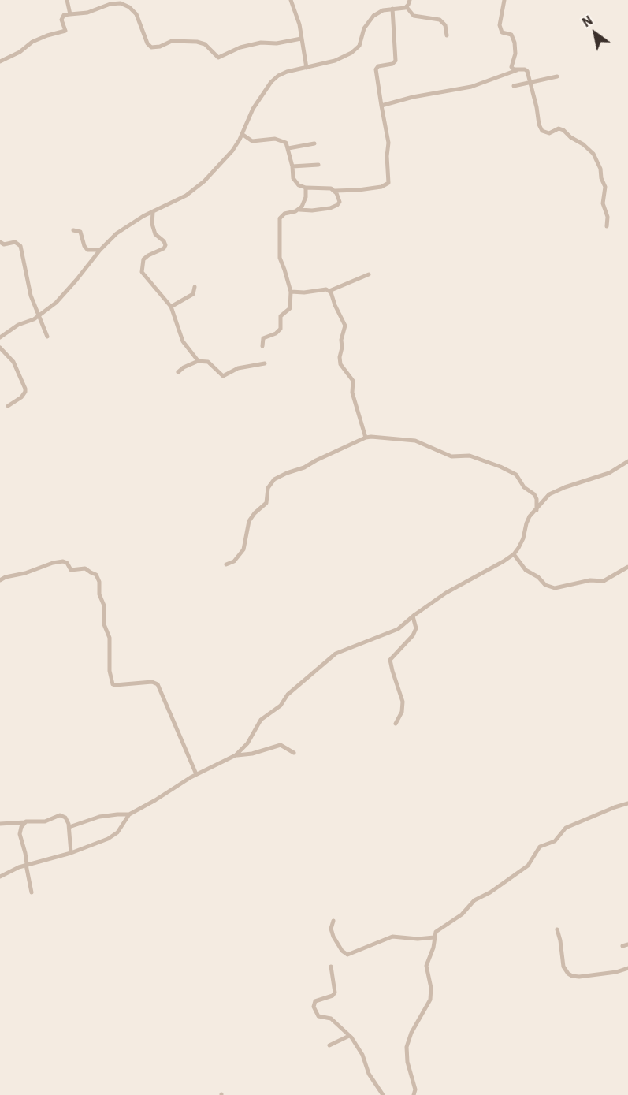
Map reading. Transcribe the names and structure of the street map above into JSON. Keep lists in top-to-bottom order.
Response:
{
  "north": "top left"
}
